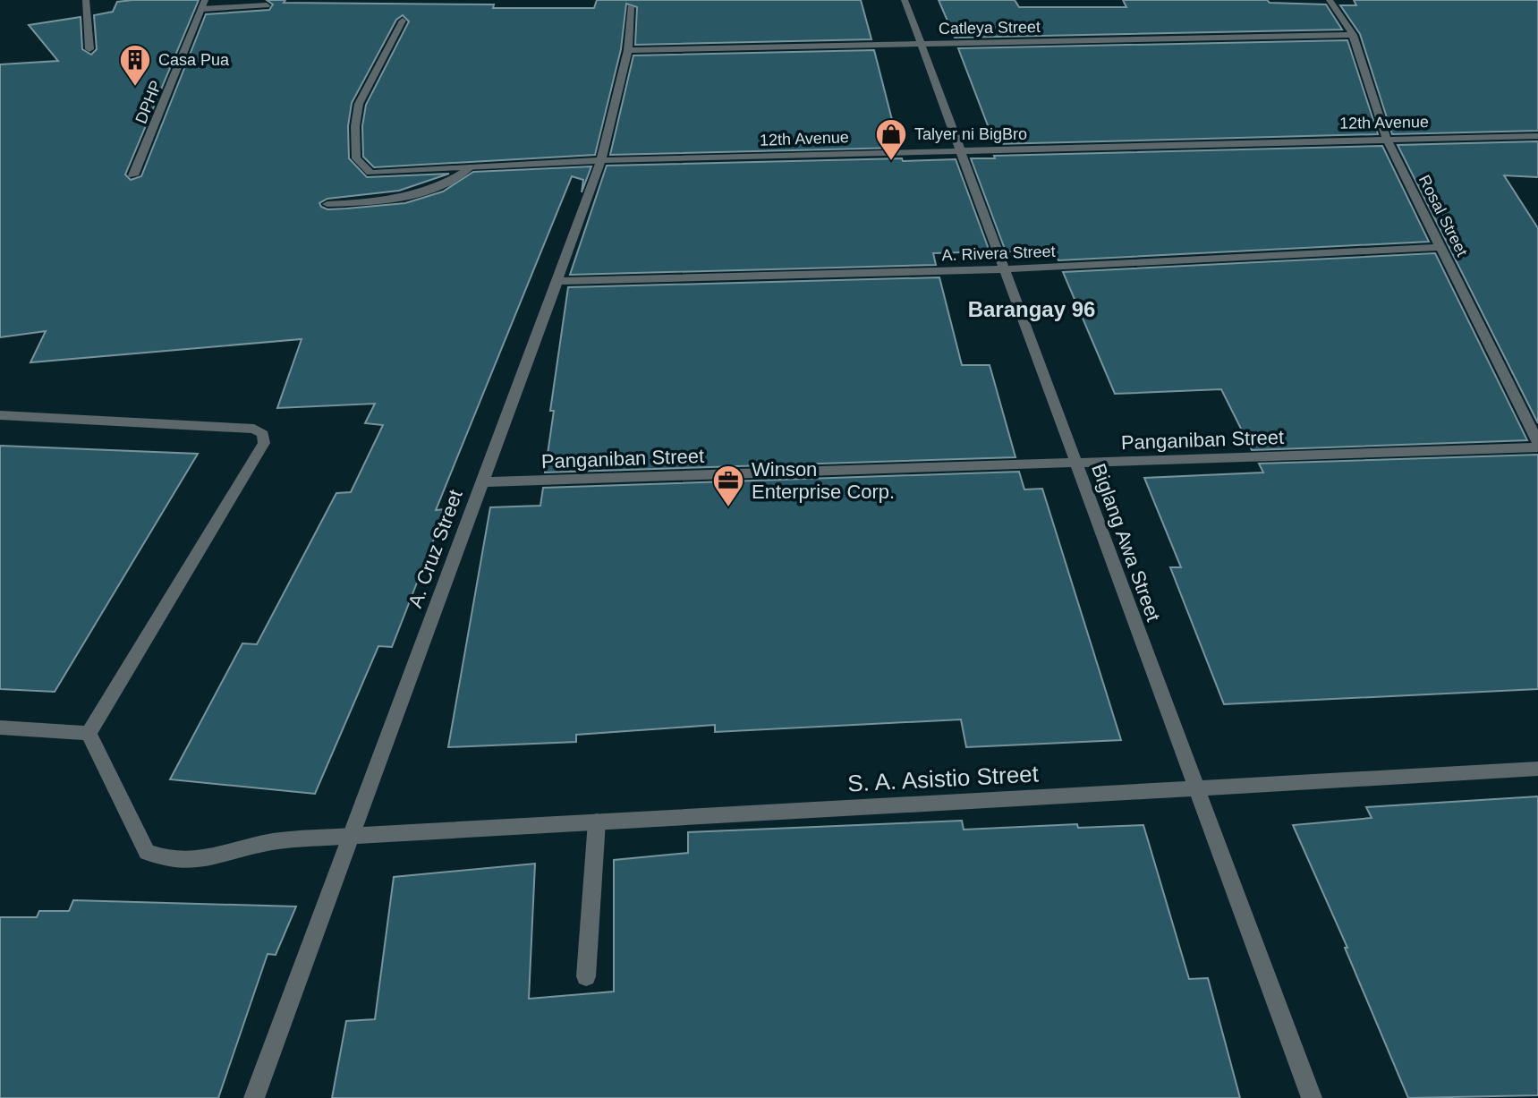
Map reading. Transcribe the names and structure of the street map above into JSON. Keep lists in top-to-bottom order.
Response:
{
  "streets": {
    "street": [
      "Catleya Street",
      "DPHP",
      "12th Avenue",
      "Rosal Street",
      "A. Rivera Street",
      "Panganiban Street",
      "Biglang Awa Street",
      "A. Cruz Street",
      "S. A. Asistio Street"
    ]
  },
  "crossings": [
    ["Catleya Street", "Rosal Street"],
    ["Catleya Street", "Biglang Awa Street"],
    ["Catleya Street", "A. Cruz Street"],
    ["12th Avenue", "Rosal Street"],
    ["12th Avenue", "Biglang Awa Street"],
    ["12th Avenue", "A. Cruz Street"],
    ["Rosal Street", "A. Rivera Street"],
    ["A. Rivera Street", "Biglang Awa Street"],
    ["A. Rivera Street", "A. Cruz Street"],
    ["Panganiban Street", "Biglang Awa Street"],
    ["Panganiban Street", "A. Cruz Street"],
    ["Biglang Awa Street", "S. A. Asistio Street"],
    ["A. Cruz Street", "S. A. Asistio Street"]
  ],
  "districts": ["Barangay 96"],
  "places": {
    "building": ["Casa Pua"],
    "shop": ["Talyer ni BigBro"],
    "office": ["Winson Enterprise Corp."]
  }
}
